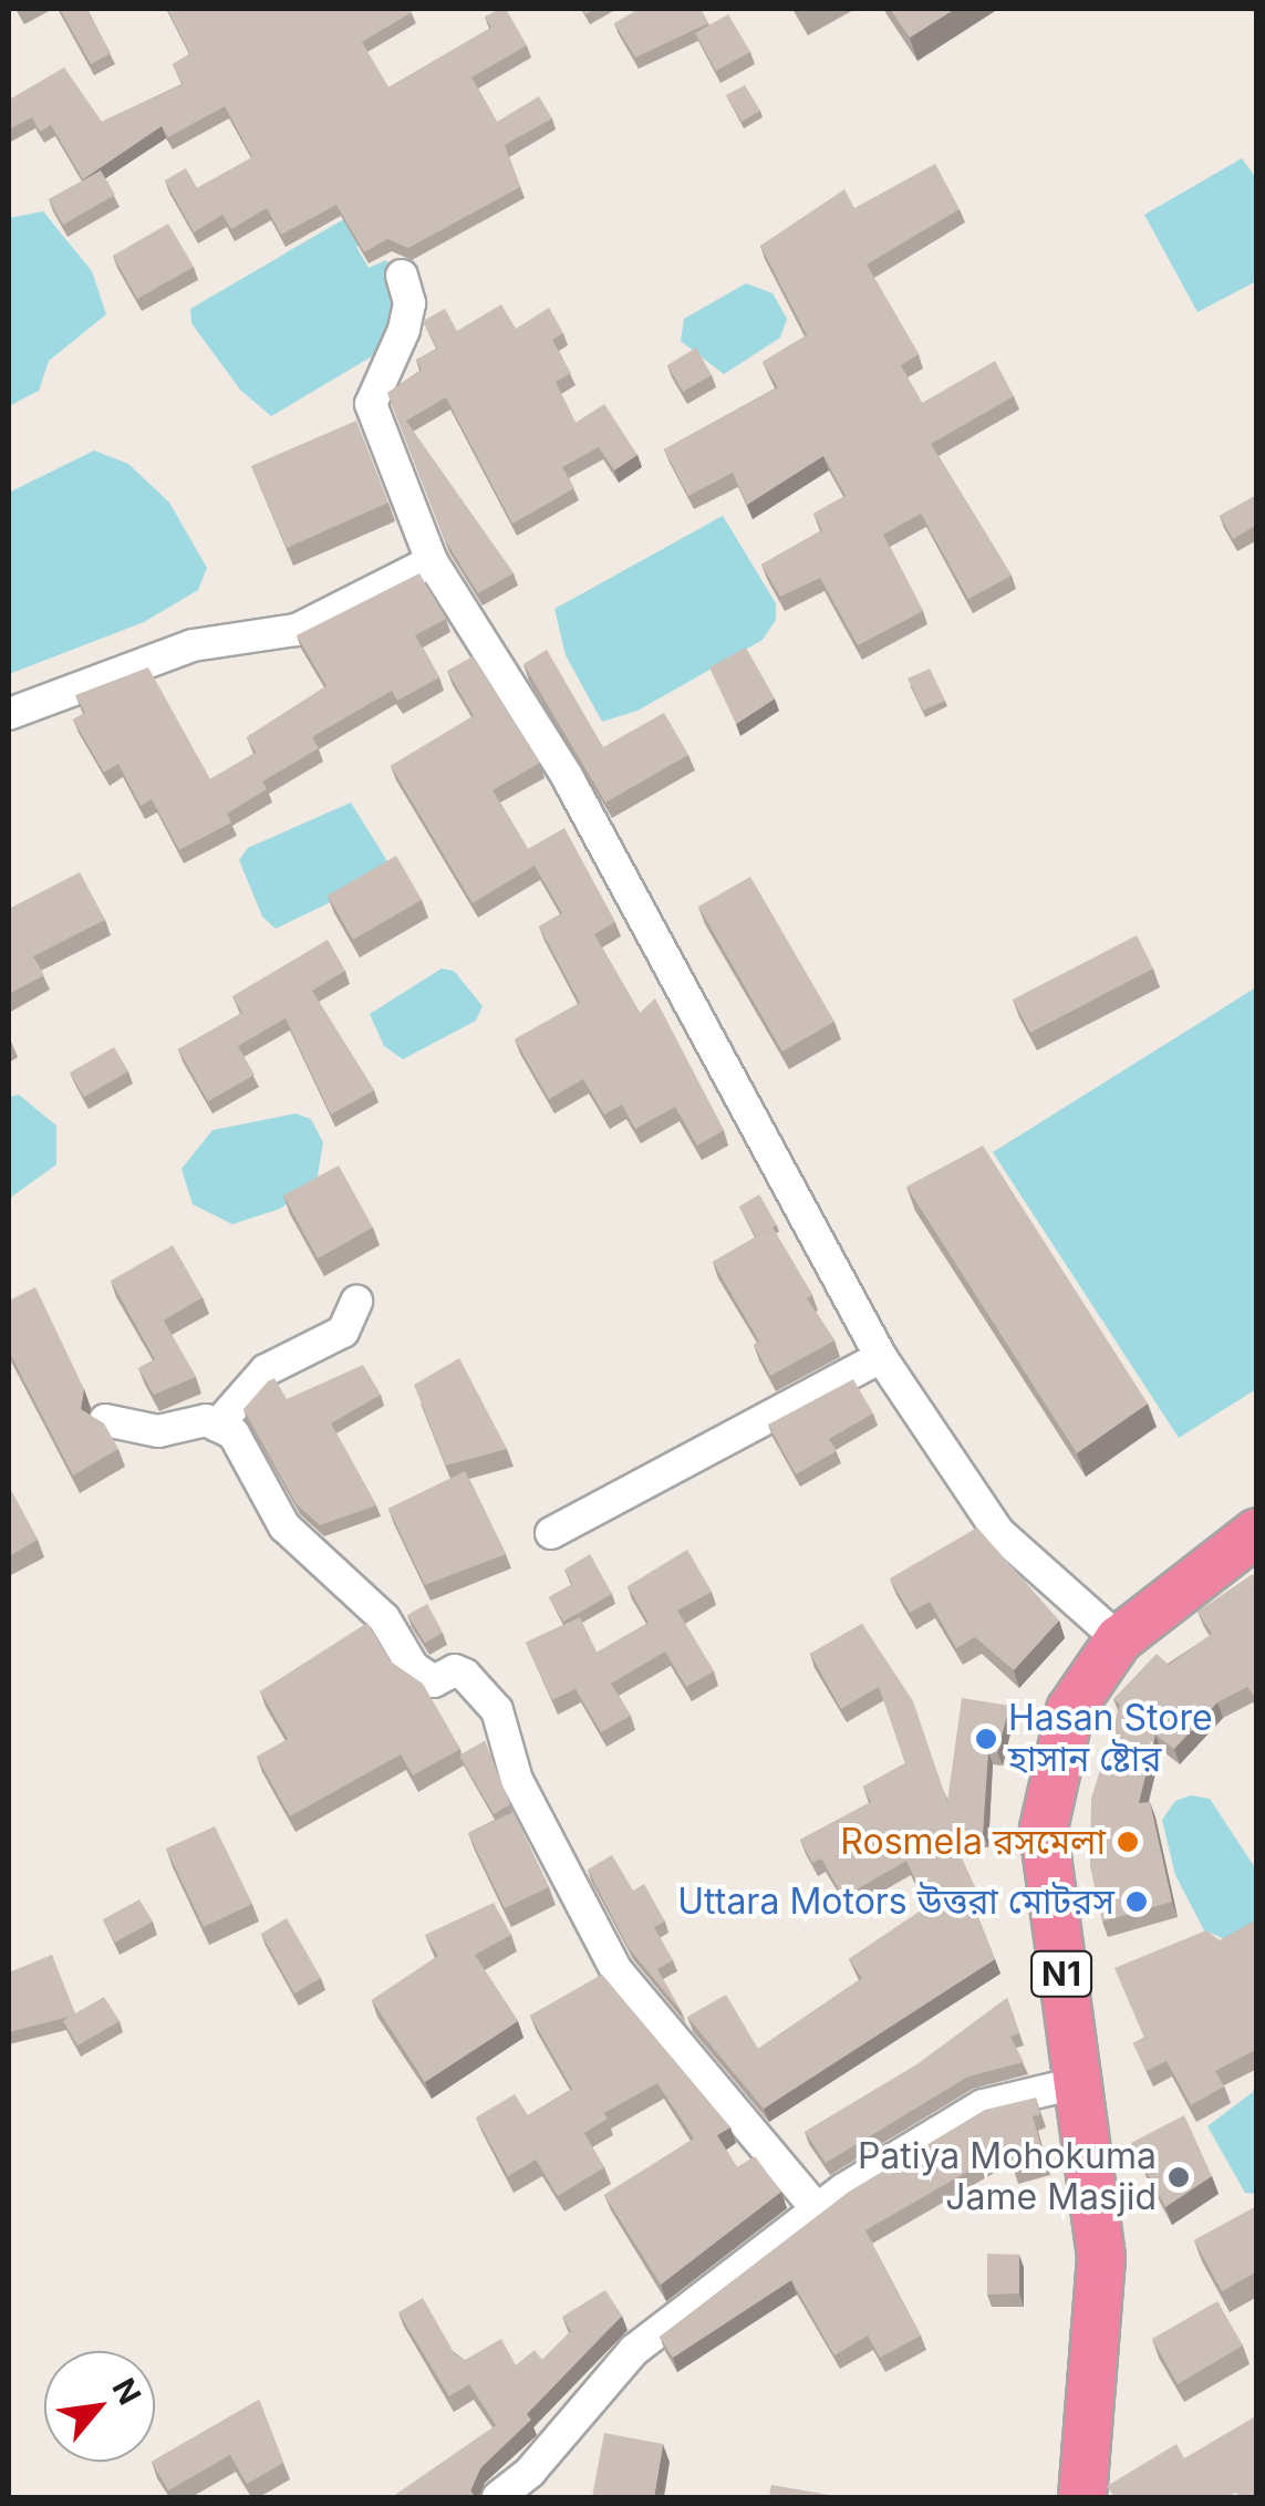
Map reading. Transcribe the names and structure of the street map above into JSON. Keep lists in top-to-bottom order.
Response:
{
  "streets": {
    "highway": ["N1"]
  },
  "places": [
    "Hasan Store হাসান ষ্টোর",
    "Rosmela রসমেলা",
    "Uttara Motors উত্তরা মোটরস",
    "Patiya Mohokuma Jame Masjid"
  ],
  "north": "top right"
}
